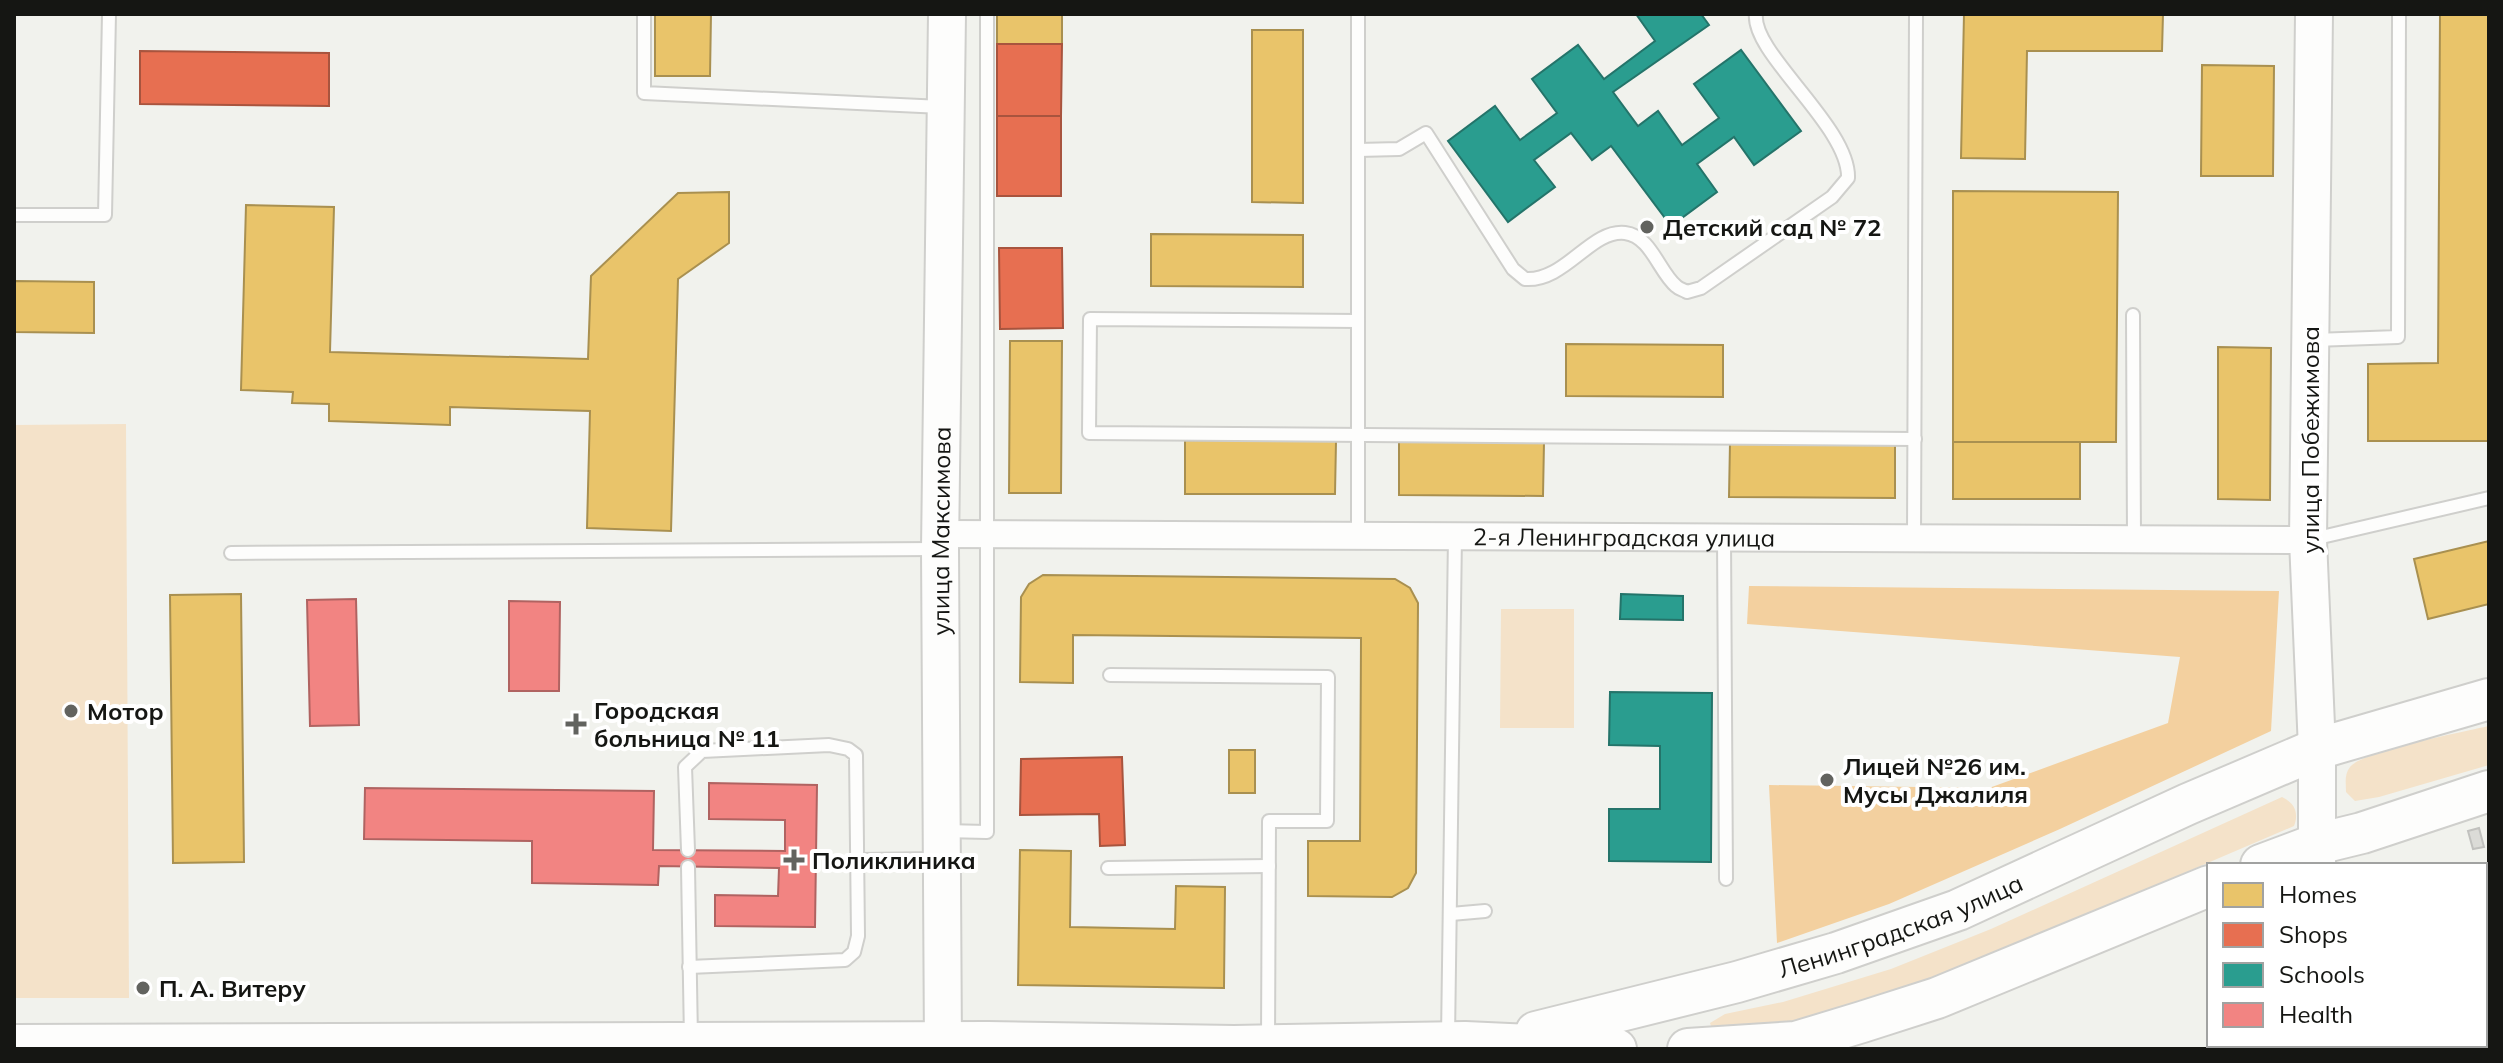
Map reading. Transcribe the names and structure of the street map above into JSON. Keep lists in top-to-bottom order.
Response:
{
  "streets": {
    "main road": ["улица Побежимова", "улица Максимова", "Ленинградская улица"],
    "street": ["2-я Ленинградская улица"]
  },
  "crossings": [
    ["улица Побежимова", "2-я Ленинградская улица"],
    ["улица Побежимова", "Ленинградская улица"],
    ["улица Максимова", "2-я Ленинградская улица"],
    ["улица Максимова", "Ленинградская улица"]
  ],
  "places": {
    "other": [
      "Детский сад № 72",
      "Мотор",
      "Лицей №26 им. Мусы Джалиля",
      "П. А. Витеру"
    ],
    "health": ["Городская больница № 11", "Поликлиника"]
  },
  "legend": [
    "Homes",
    "Shops",
    "Schools",
    "Health"
  ]
}
